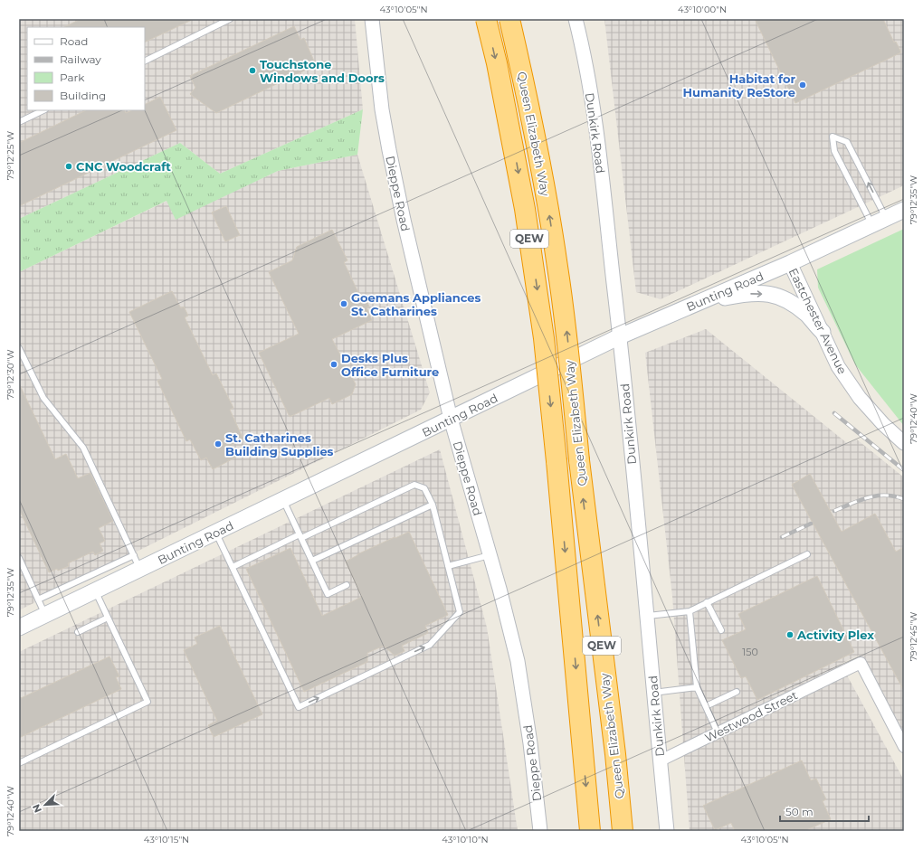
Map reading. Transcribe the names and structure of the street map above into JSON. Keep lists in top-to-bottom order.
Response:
{
  "streets": {
    "highway": ["Queen Elizabeth Way", "QEW"],
    "main road": ["Bunting Road"],
    "street": [
      "Dunkirk Road",
      "Dieppe Road",
      "Eastchester Avenue",
      "Westwood Street"
    ]
  },
  "crossings": [
    ["Dunkirk Road", "Bunting Road"],
    ["Dunkirk Road", "Westwood Street"],
    ["Dieppe Road", "Bunting Road"],
    ["Bunting Road", "Eastchester Avenue"]
  ],
  "places": [
    "Touchstone Windows and Doors",
    "Habitat for Humanity ReStore",
    "CNC Woodcraft",
    "Goemans Appliances St. Catharines",
    "Desks Plus Office Furniture",
    "St. Catharines Building Supplies",
    "Activity Plex"
  ],
  "house_numbers": ["150"],
  "legend": [
    "Road",
    "Railway",
    "Park",
    "Building"
  ],
  "scale_bar": "50 m",
  "north": "bottom left",
  "coordinates": [
    "43°10'05\"N",
    "43°10'00\"N",
    "79°12'25\"W",
    "79°12'35\"W",
    "79°12'30\"W",
    "79°12'40\"W",
    "79°12'45\"W",
    "43°10'15\"N",
    "43°10'10\"N"
  ]
}
